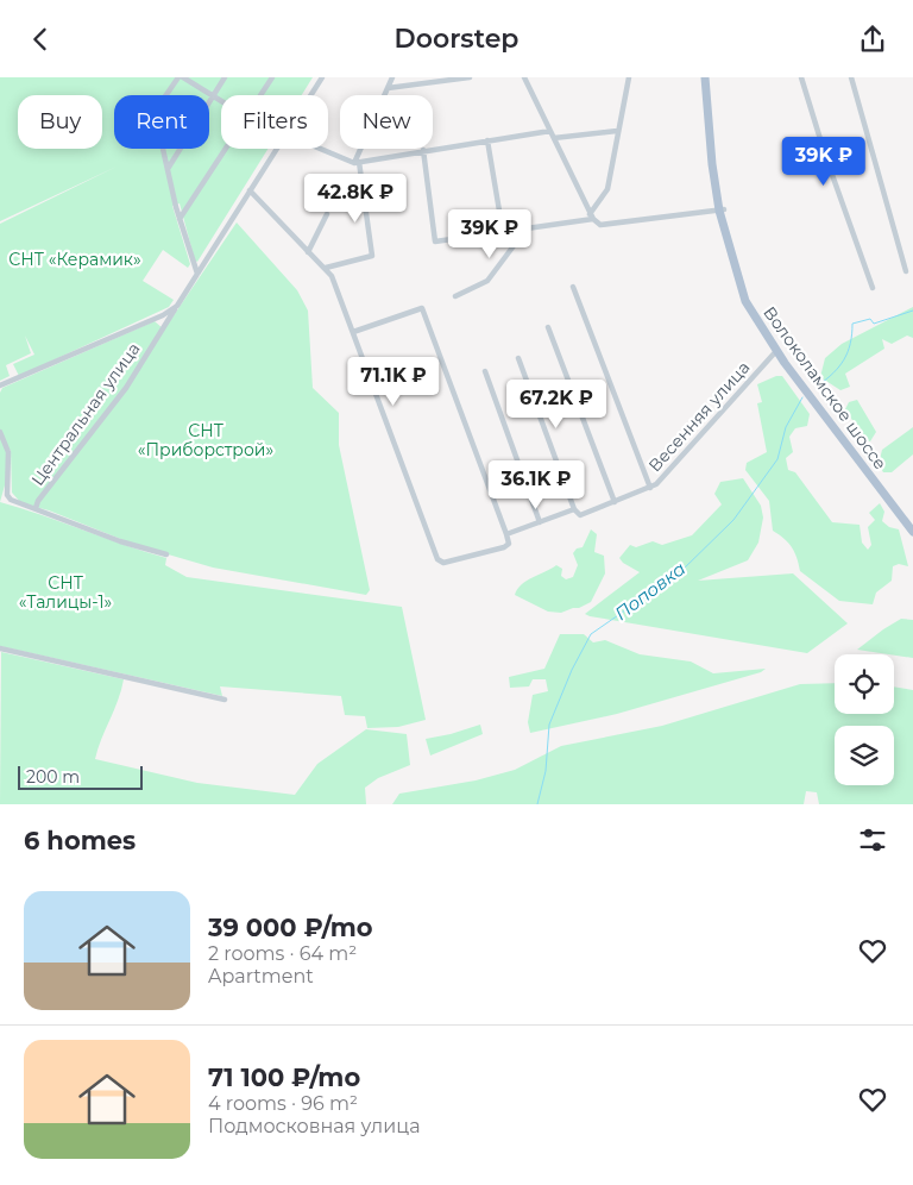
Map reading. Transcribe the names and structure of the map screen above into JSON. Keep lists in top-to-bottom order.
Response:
{
  "streets": {
    "main road": ["Волоколамское шоссе"],
    "street": ["Центральная улица", "Весенняя улица"]
  },
  "crossings": [
    ["Волоколамское шоссе", "Весенняя улица"]
  ],
  "water": ["Поповка"],
  "parks": ["СНТ «Керамик»", "СНТ «Приборстрой»", "СНТ «Талицы-1»"],
  "scale_bar": "200 m",
  "page": {
    "header": "Doorstep",
    "chip": [
      "Buy",
      "Rent",
      "Filters",
      "New"
    ],
    "price": [
      "39K ₽",
      "42.8K ₽",
      "39K ₽",
      "71.1K ₽",
      "67.2K ₽",
      "36.1K ₽"
    ],
    "scale": "200 m",
    "heading": "6 homes",
    "list": [
      {
        "name": "39 000 ₽/mo",
        "note": "2 rooms · 64 m² · Apartment"
      },
      {
        "name": "71 100 ₽/mo",
        "note": "4 rooms · 96 m² · Подмосковная улица"
      }
    ]
  }
}
